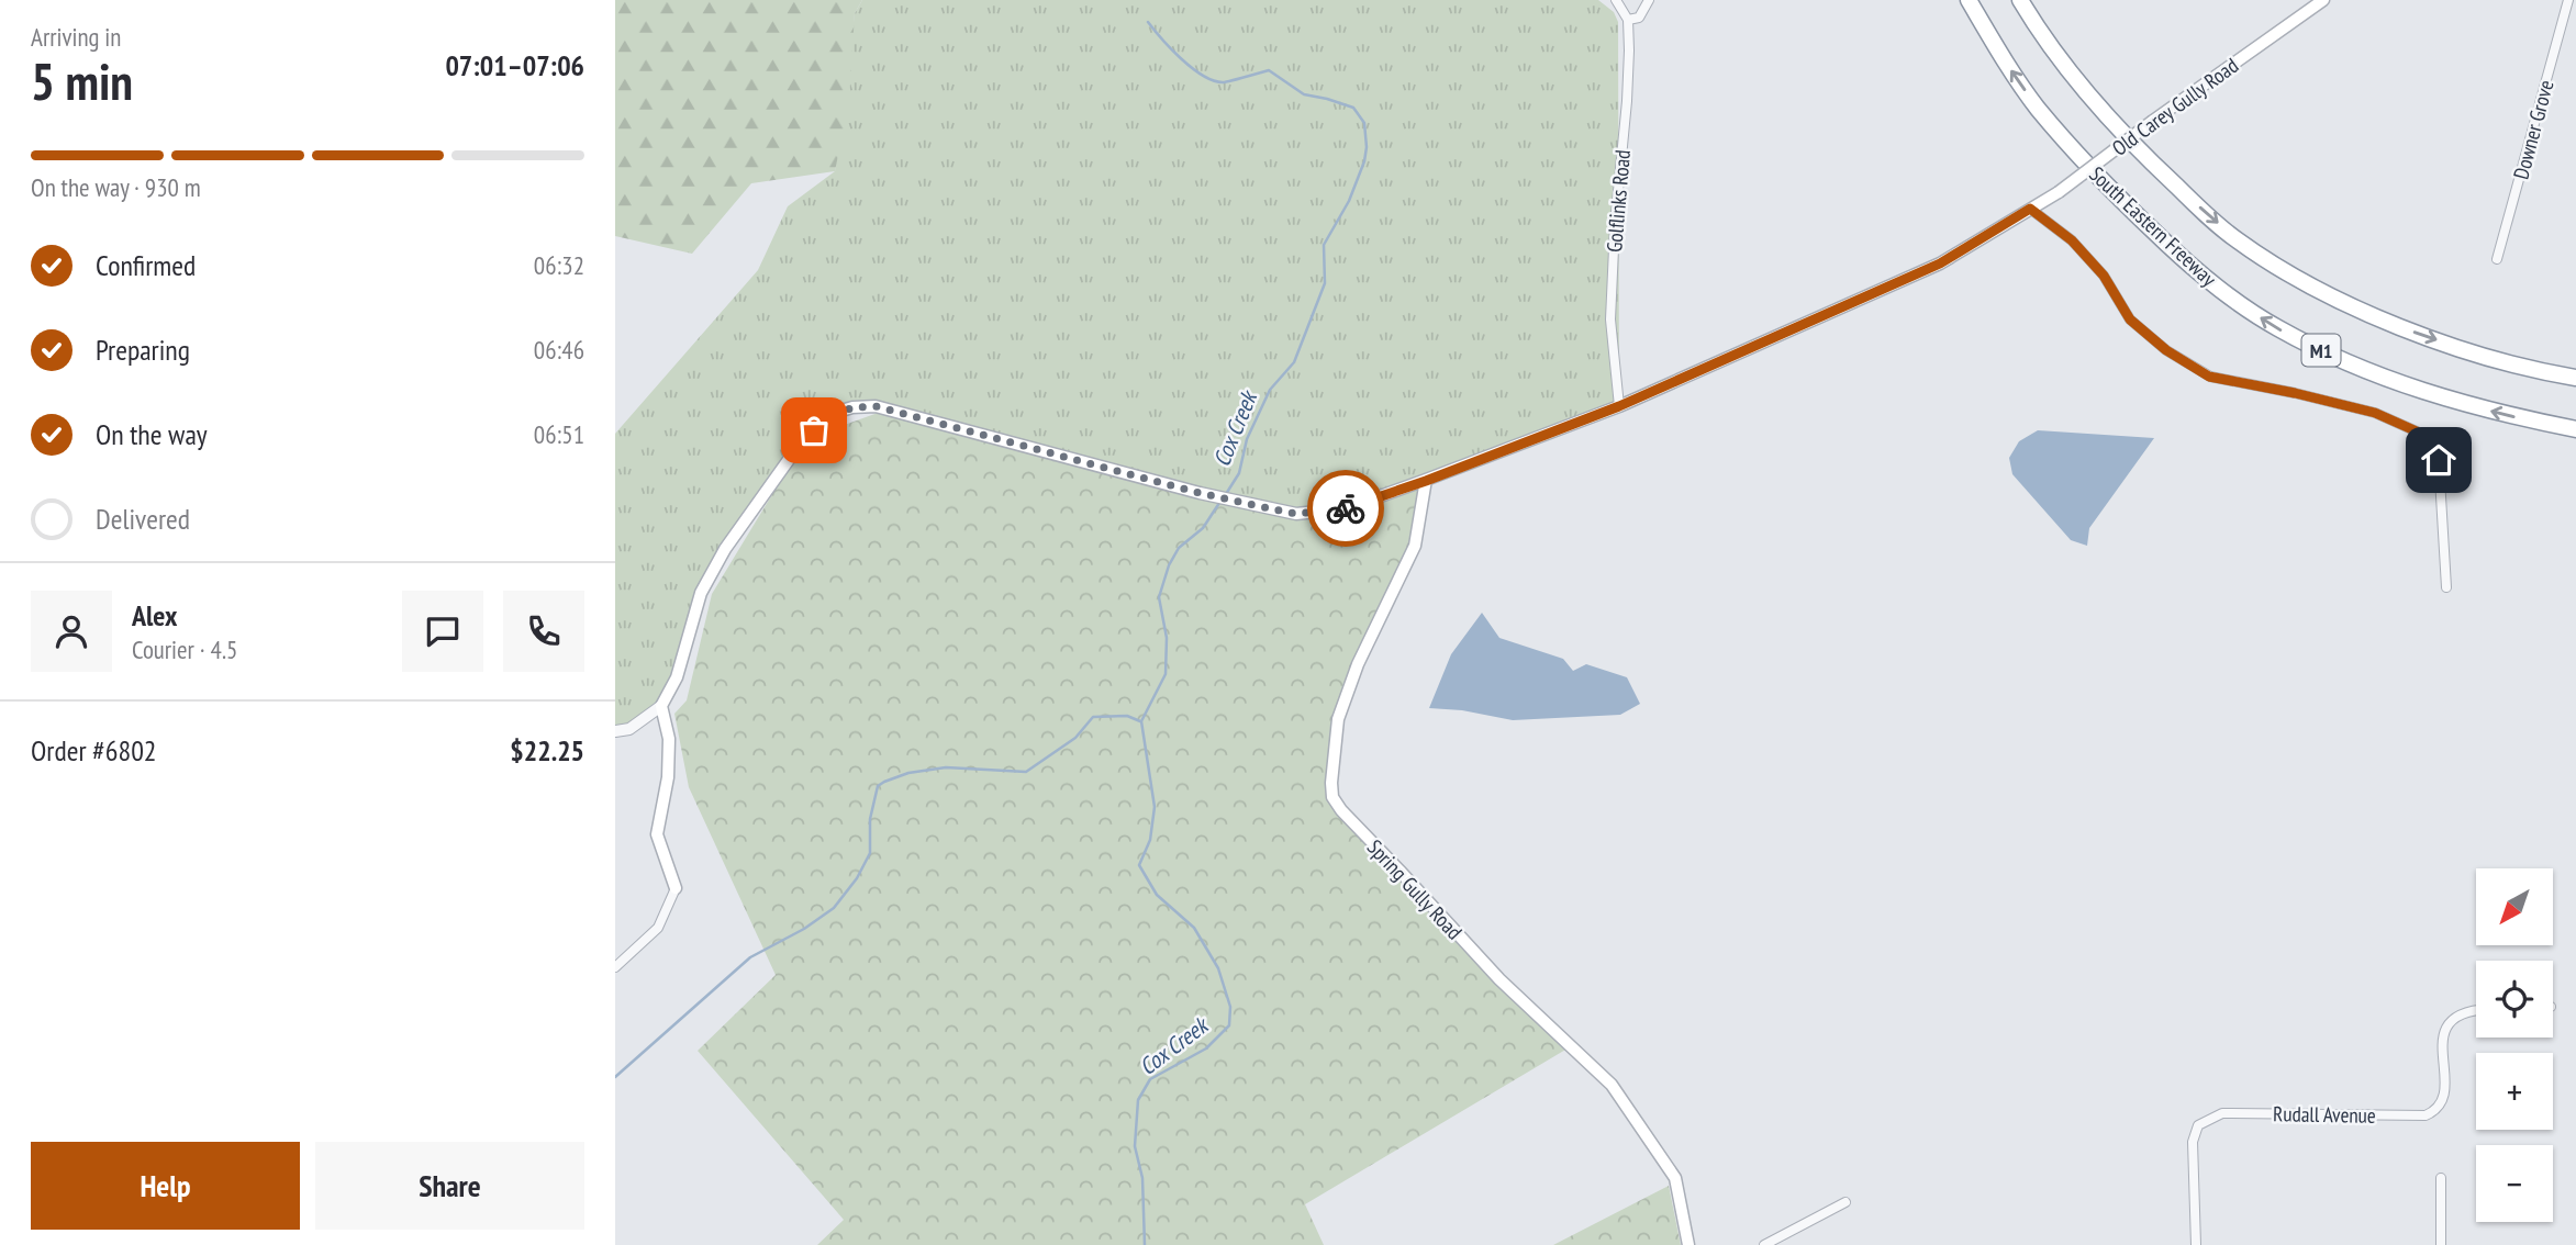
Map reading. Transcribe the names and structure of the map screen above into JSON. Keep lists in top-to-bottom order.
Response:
{
  "streets": {
    "highway": ["South Eastern Freeway", "M1"],
    "main road": ["Old Carey Gully Road", "Spring Gully Road"],
    "street": ["Downer Grove", "Golflinks Road", "Rudall Avenue"]
  },
  "crossings": [
    ["Old Carey Gully Road", "Golflinks Road"],
    ["Old Carey Gully Road", "Spring Gully Road"]
  ],
  "water": ["Cox Creek"],
  "north": "bottom left",
  "page": {
    "heading": ["5 min", "Arriving in", "07:01–07:06"],
    "panel": [
      "Alex",
      "Courier · 4.5",
      "Order #6802",
      "$22.25"
    ],
    "bar": "On the way · 930 m",
    "list": [
      ["Confirmed", "06:32"],
      ["Preparing", "06:46"],
      ["On the way", "06:51"],
      "Delivered"
    ],
    "map_buttons": ["+", "−"],
    "buttons": ["Help", "Share"]
  }
}
